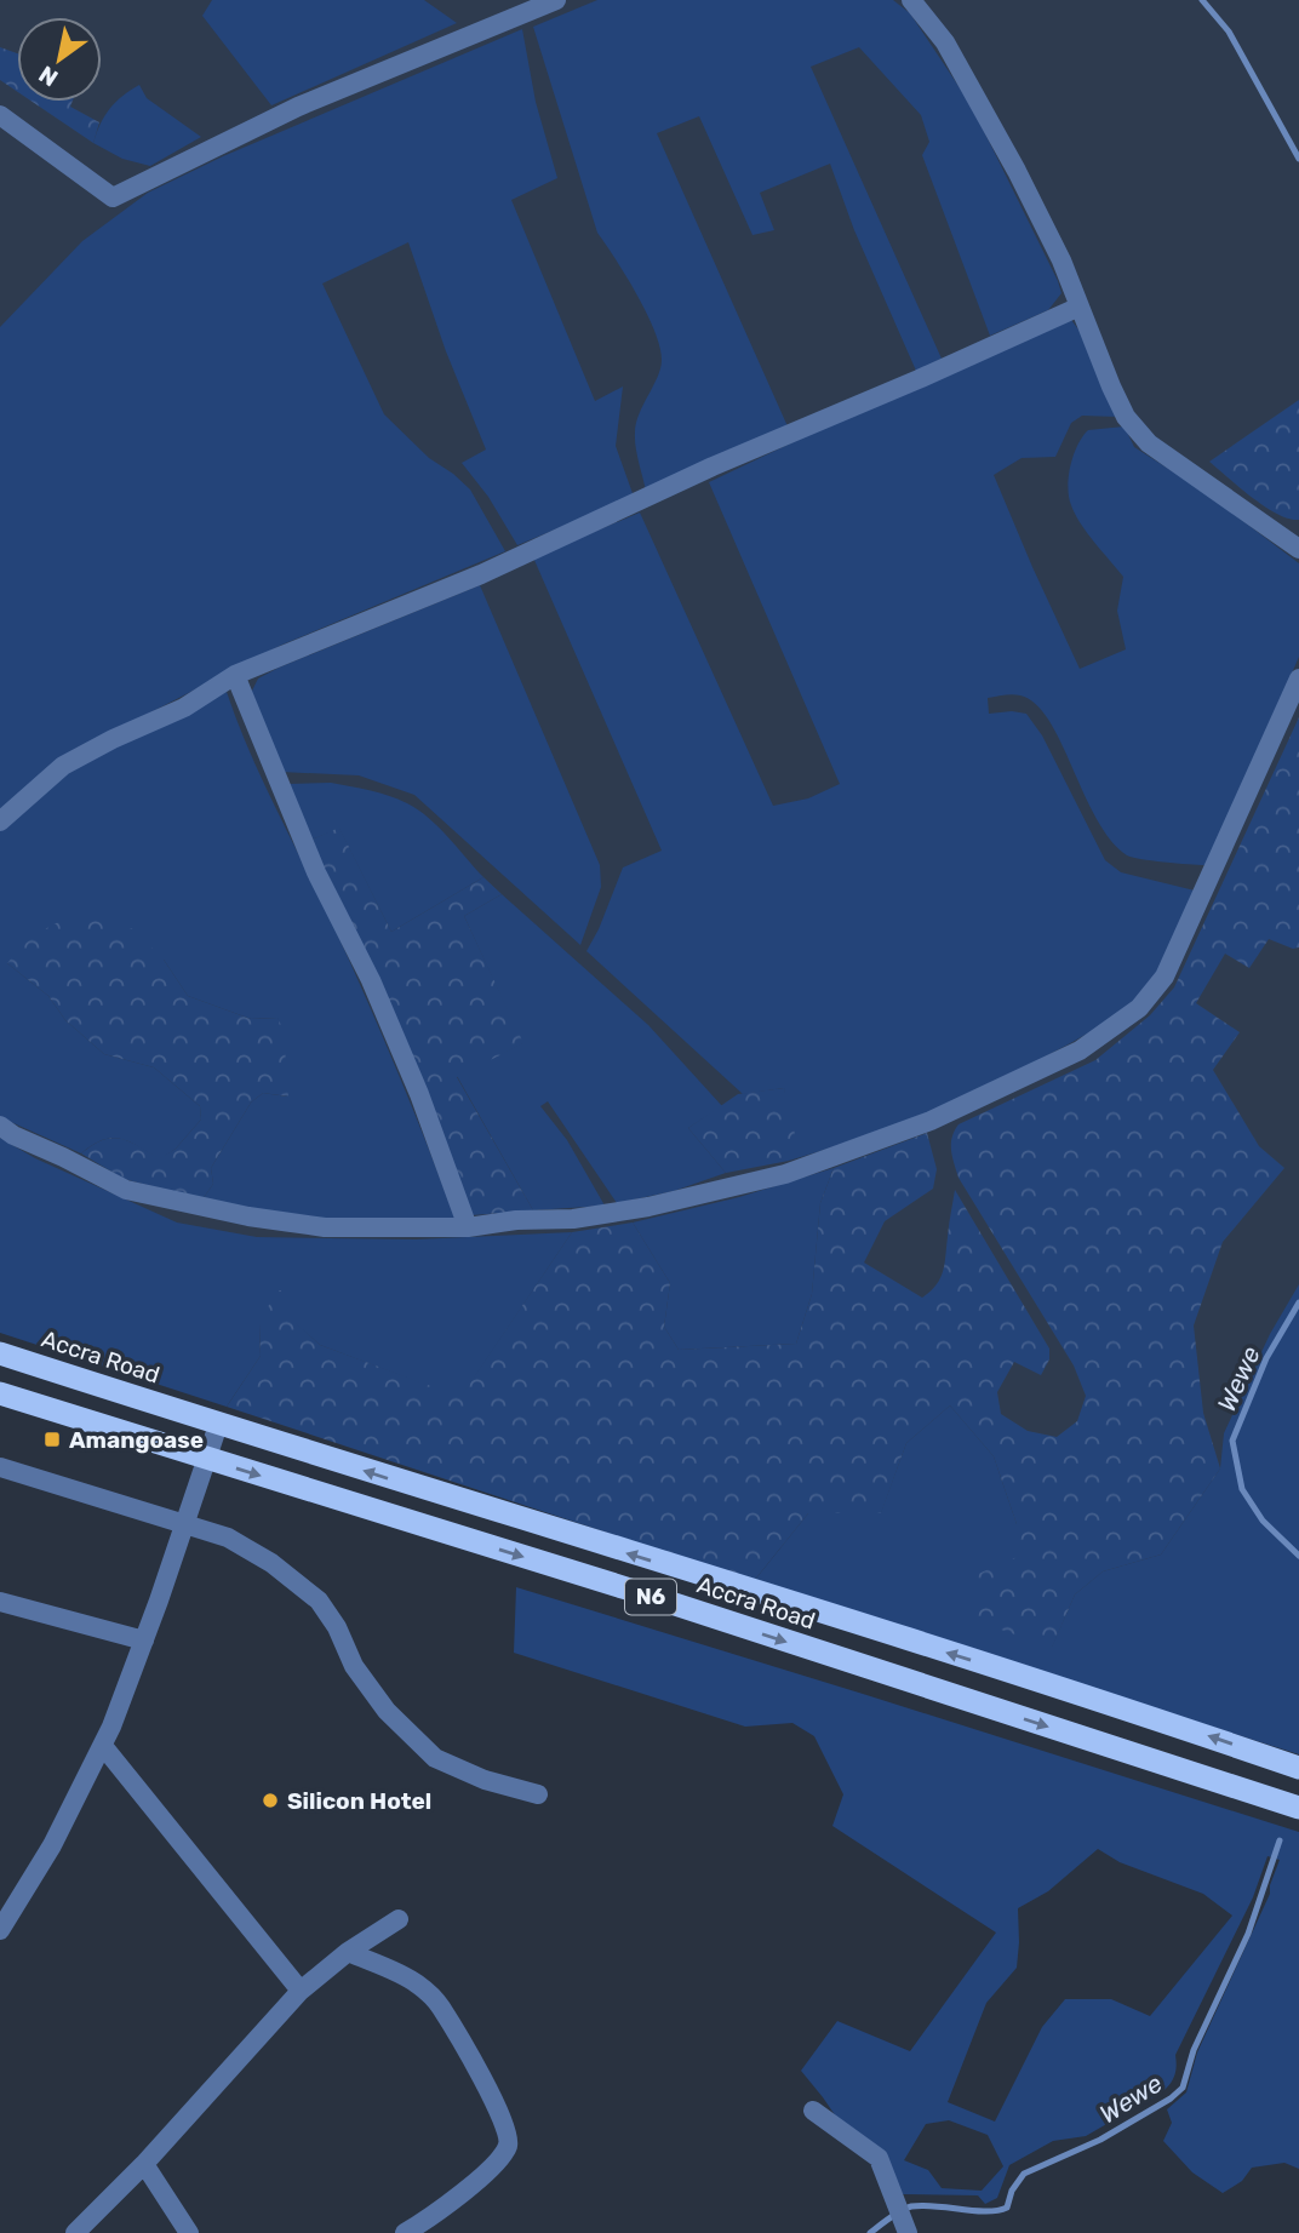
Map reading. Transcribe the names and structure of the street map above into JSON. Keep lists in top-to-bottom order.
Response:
{
  "streets": {
    "highway": ["Accra Road", "N6"]
  },
  "water": ["Wewe"],
  "places": {
    "transit": ["Amangoase"],
    "other": ["Silicon Hotel"]
  },
  "north": "bottom left"
}
